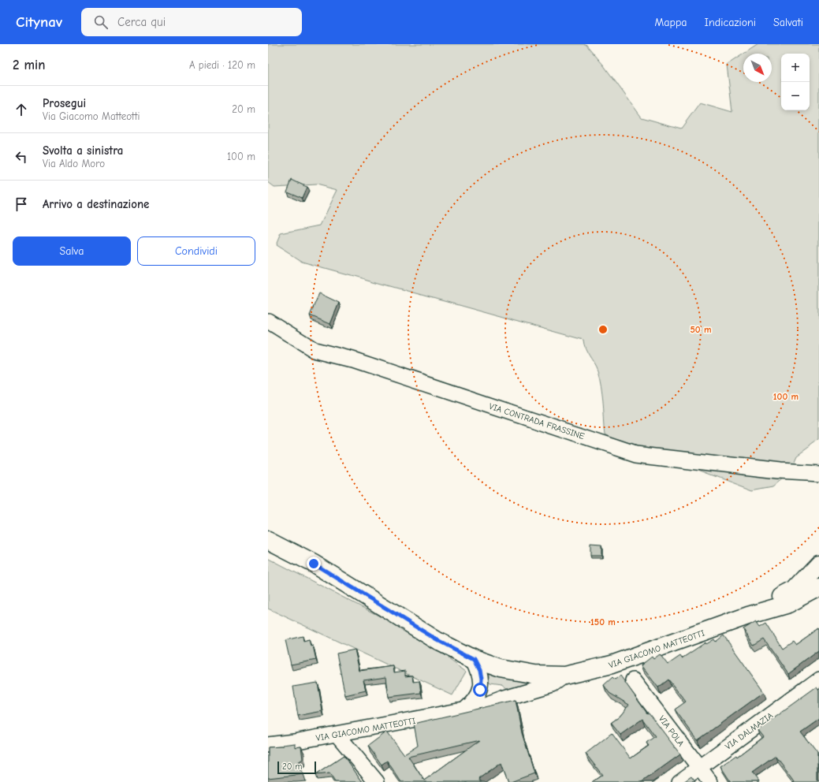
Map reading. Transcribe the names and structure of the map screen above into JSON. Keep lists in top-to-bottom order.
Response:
{
  "streets": {
    "street": [
      "VIA CONTRADA FRASSINE",
      "VIA GIACOMO MATTEOTTI",
      "VIA POLA",
      "VIA DALMAZIA"
    ]
  },
  "crossings": [
    ["VIA POLA", "VIA DALMAZIA"]
  ],
  "scale_bar": "20 m",
  "north": "bottom right",
  "page": {
    "header": "Citynav",
    "search": "Cerca qui",
    "nav": ["Mappa", "Indicazioni", "Salvati"],
    "heading": ["2 min", "A piedi · 120 m"],
    "map_buttons": ["+", "−"],
    "list": [
      ["Prosegui", "Via Giacomo Matteotti", "20 m"],
      ["Svolta a sinistra", "Via Aldo Moro", "100 m"],
      "Arrivo a destinazione"
    ],
    "buttons": ["Salva", "Condividi"],
    "scale": "20 m"
  },
  "rings": ["50 m", "100 m", "150 m"]
}
